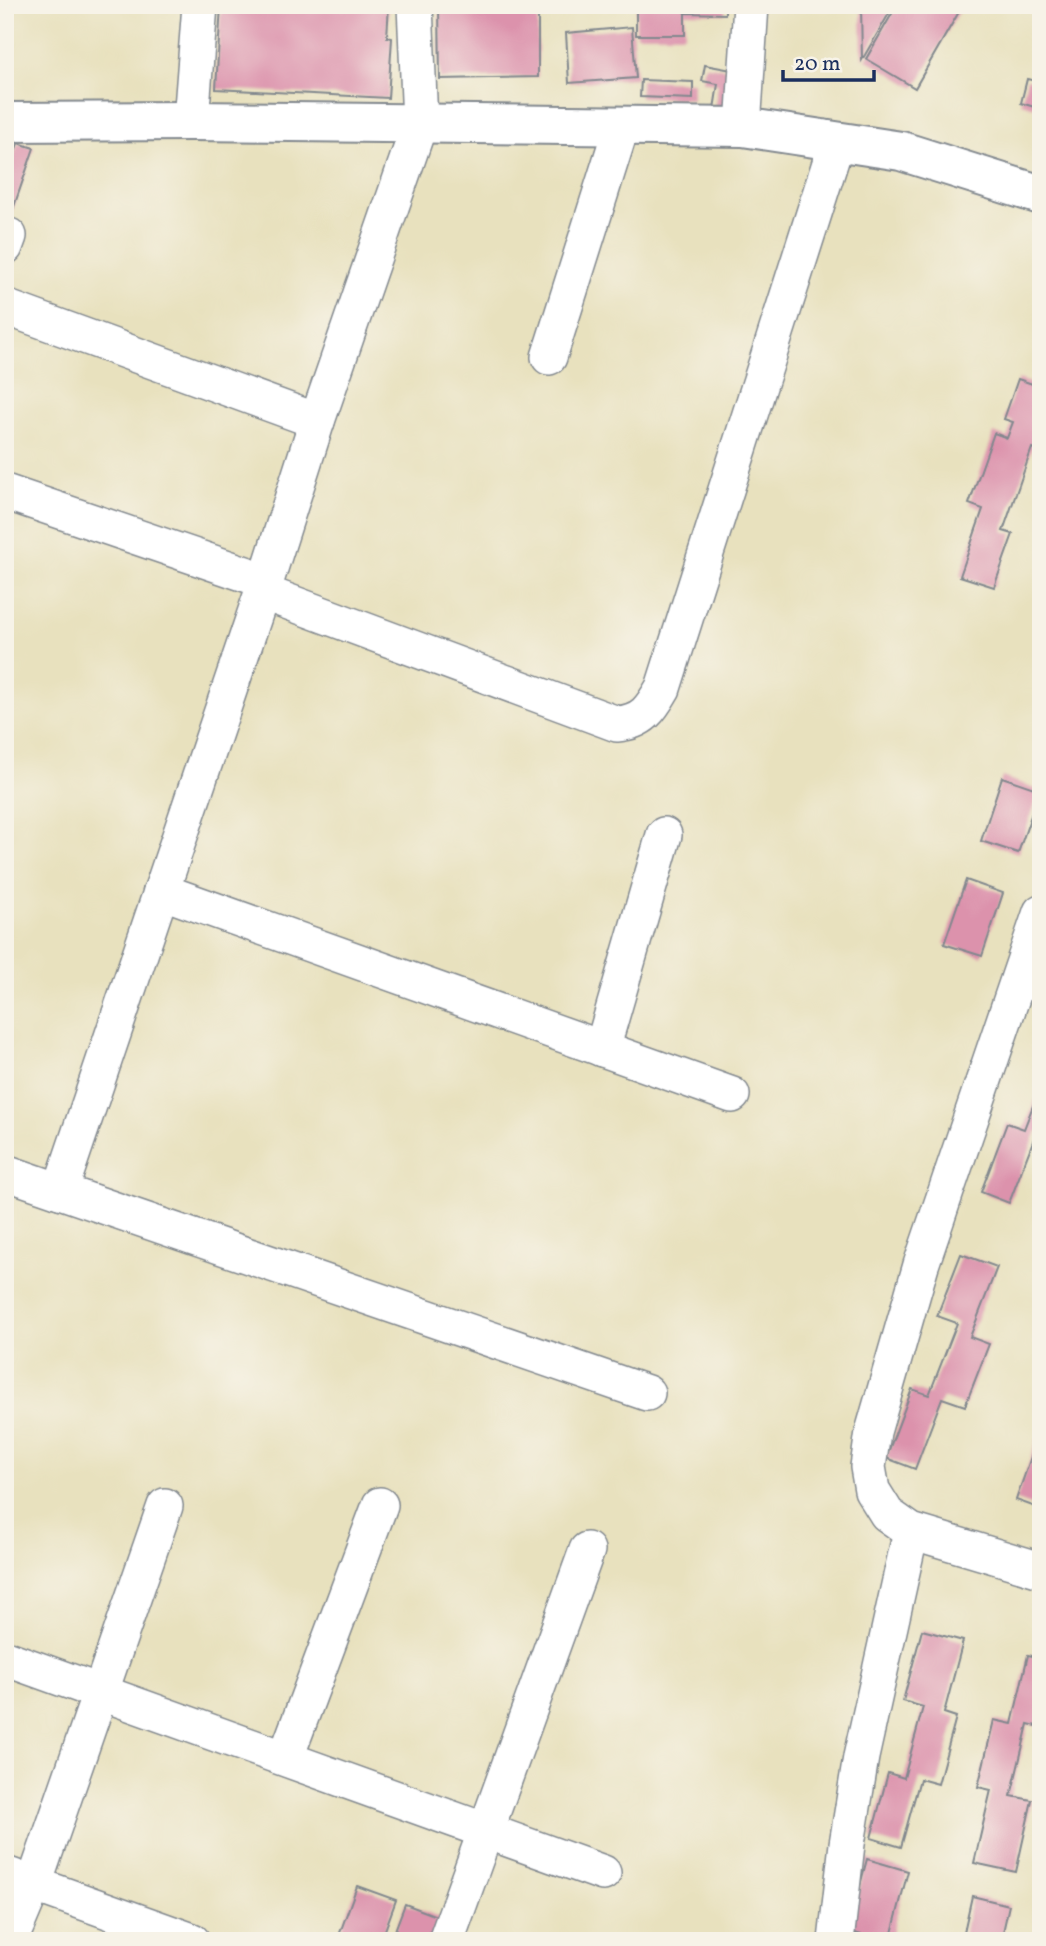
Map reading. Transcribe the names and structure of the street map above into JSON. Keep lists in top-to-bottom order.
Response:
{
  "scale_bar": "20 m"
}
